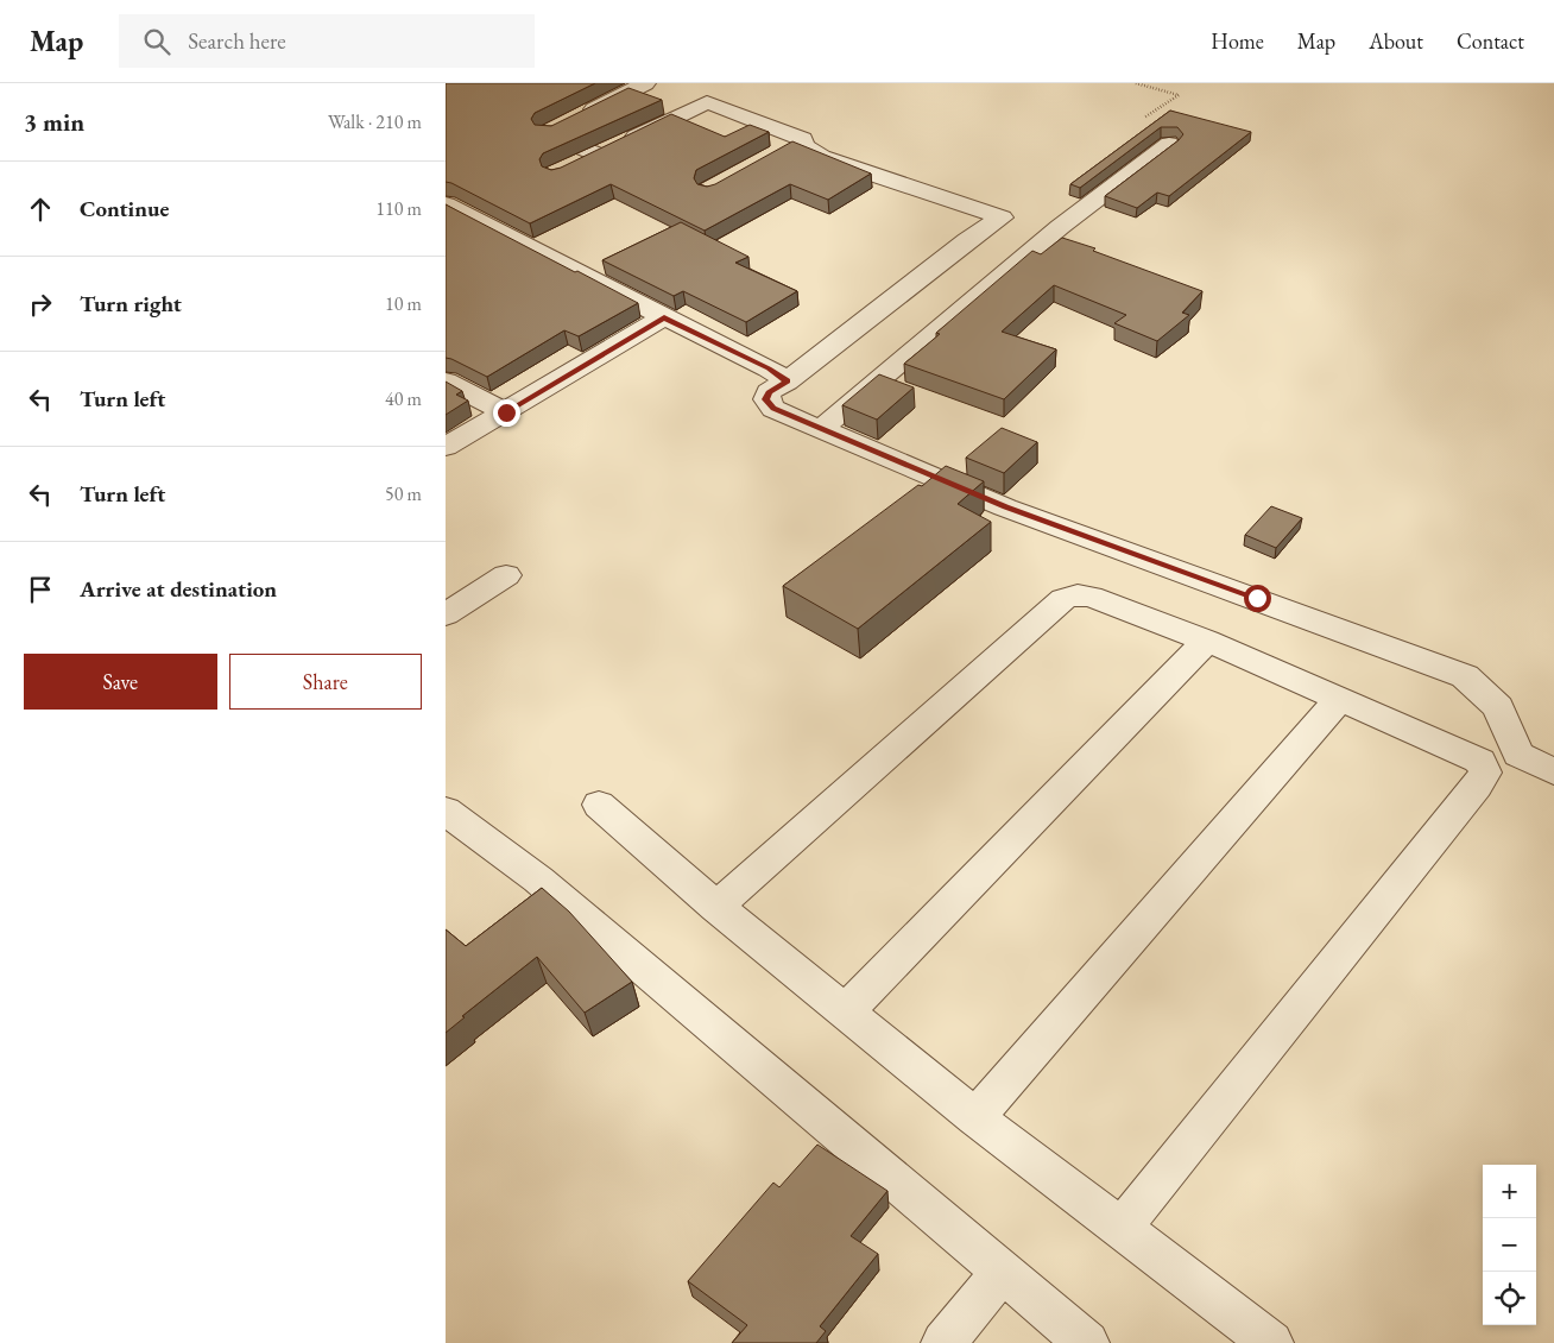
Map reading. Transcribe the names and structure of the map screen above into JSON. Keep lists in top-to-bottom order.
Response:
{
  "page": {
    "header": "Map",
    "search": "Search here",
    "nav": [
      "Home",
      "Map",
      "About",
      "Contact"
    ],
    "heading": ["3 min", "Walk · 210 m"],
    "list": [
      ["Continue", "110 m"],
      ["Turn right", "10 m"],
      ["Turn left", "40 m"],
      ["Turn left", "50 m"],
      "Arrive at destination"
    ],
    "buttons": ["Save", "Share"],
    "map_buttons": ["+", "−"]
  }
}
